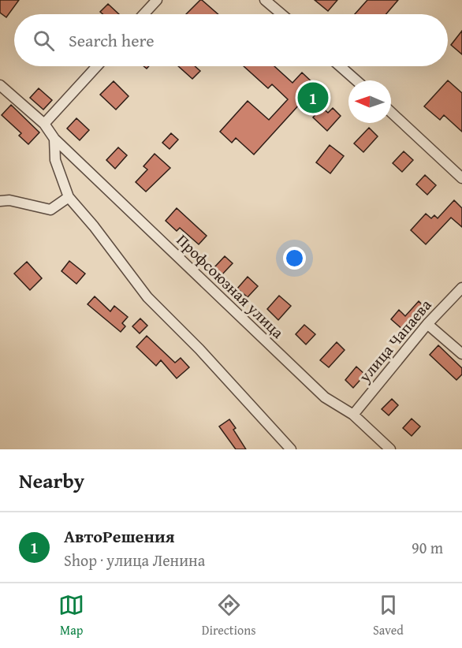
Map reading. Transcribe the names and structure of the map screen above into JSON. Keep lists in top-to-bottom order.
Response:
{
  "streets": {
    "street": ["Профсоюзная улица", "улица Чапаева"]
  },
  "crossings": [
    ["Профсоюзная улица", "улица Чапаева"]
  ],
  "north": "left",
  "page": {
    "search": "Search here",
    "pins": "1",
    "heading": "Nearby",
    "list": [
      {
        "mark": "1",
        "name": "АвтоРешения",
        "note": "Shop · улица Ленина",
        "value": "90 m"
      }
    ],
    "nav": ["Map", "Directions", "Saved"]
  }
}
